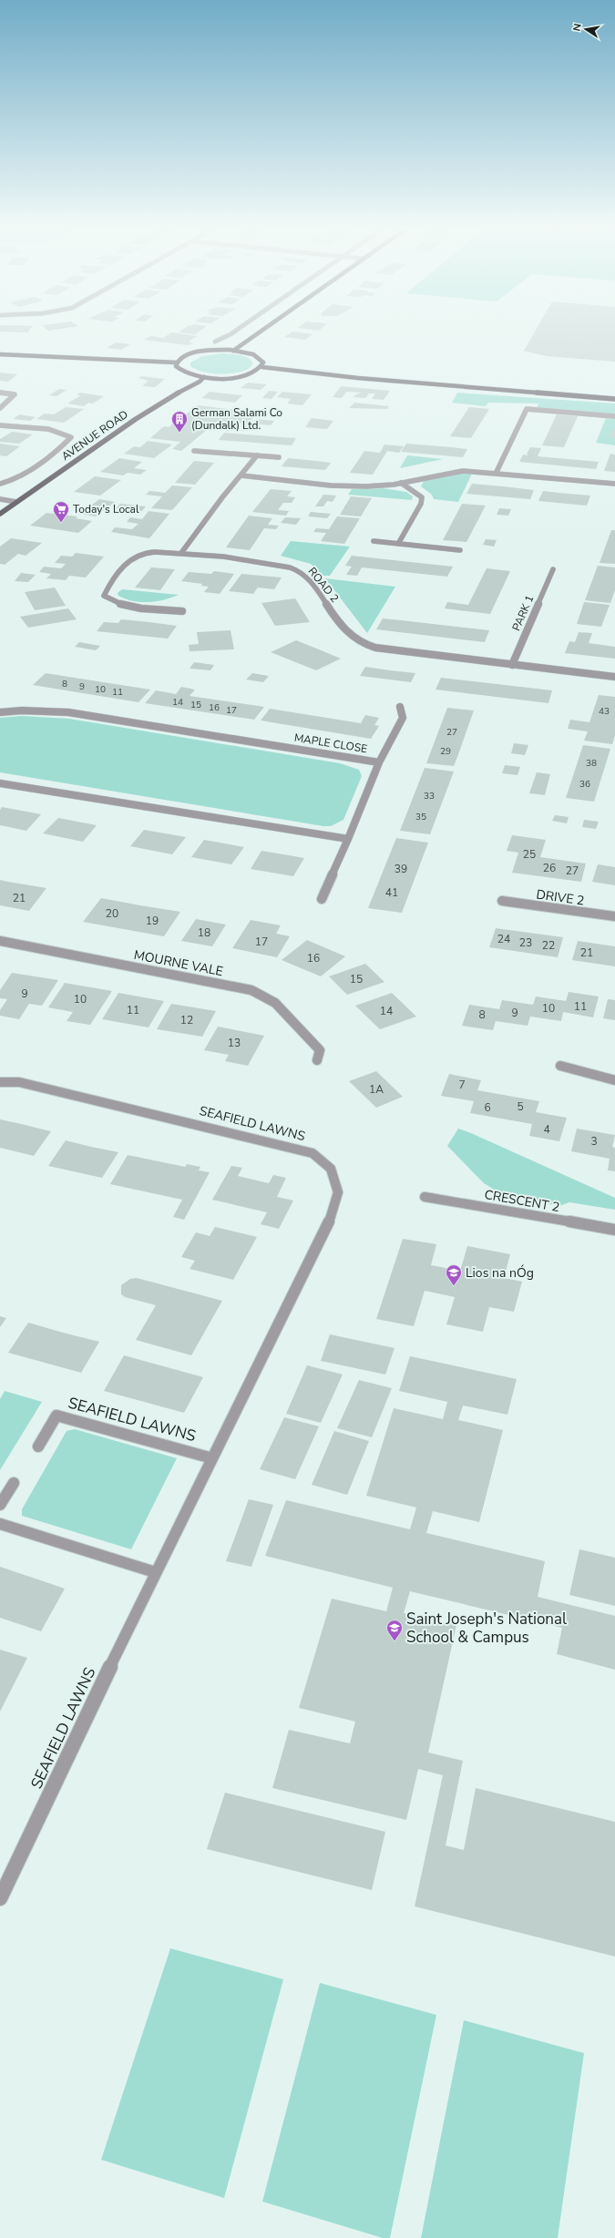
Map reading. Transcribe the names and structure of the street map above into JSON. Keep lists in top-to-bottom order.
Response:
{
  "streets": {
    "main road": ["AVENUE ROAD"],
    "street": [
      "ROAD 2",
      "PARK 1",
      "MAPLE CLOSE",
      "DRIVE 2",
      "MOURNE VALE",
      "SEAFIELD LAWNS",
      "CRESCENT 2"
    ]
  },
  "crossings": [
    ["ROAD 2", "PARK 1"]
  ],
  "places": {
    "building": ["German Salami Co (Dundalk) Ltd."],
    "supermarket": ["Today's Local"],
    "school or university": ["Lios na nÓg", "Saint Joseph's National School & Campus"]
  },
  "house_numbers": [
    "8",
    "9",
    "10",
    "11",
    "14",
    "15",
    "16",
    "17",
    "43",
    "27",
    "29",
    "38",
    "36",
    "33",
    "35",
    "25",
    "26",
    "39",
    "27",
    "41",
    "21",
    "20",
    "19",
    "18",
    "24",
    "17",
    "23",
    "22",
    "21",
    "16",
    "15",
    "9",
    "10",
    "11",
    "10",
    "11",
    "14",
    "9",
    "8",
    "12",
    "13",
    "7",
    "1A",
    "5",
    "6",
    "4",
    "3"
  ],
  "north": "left"
}
